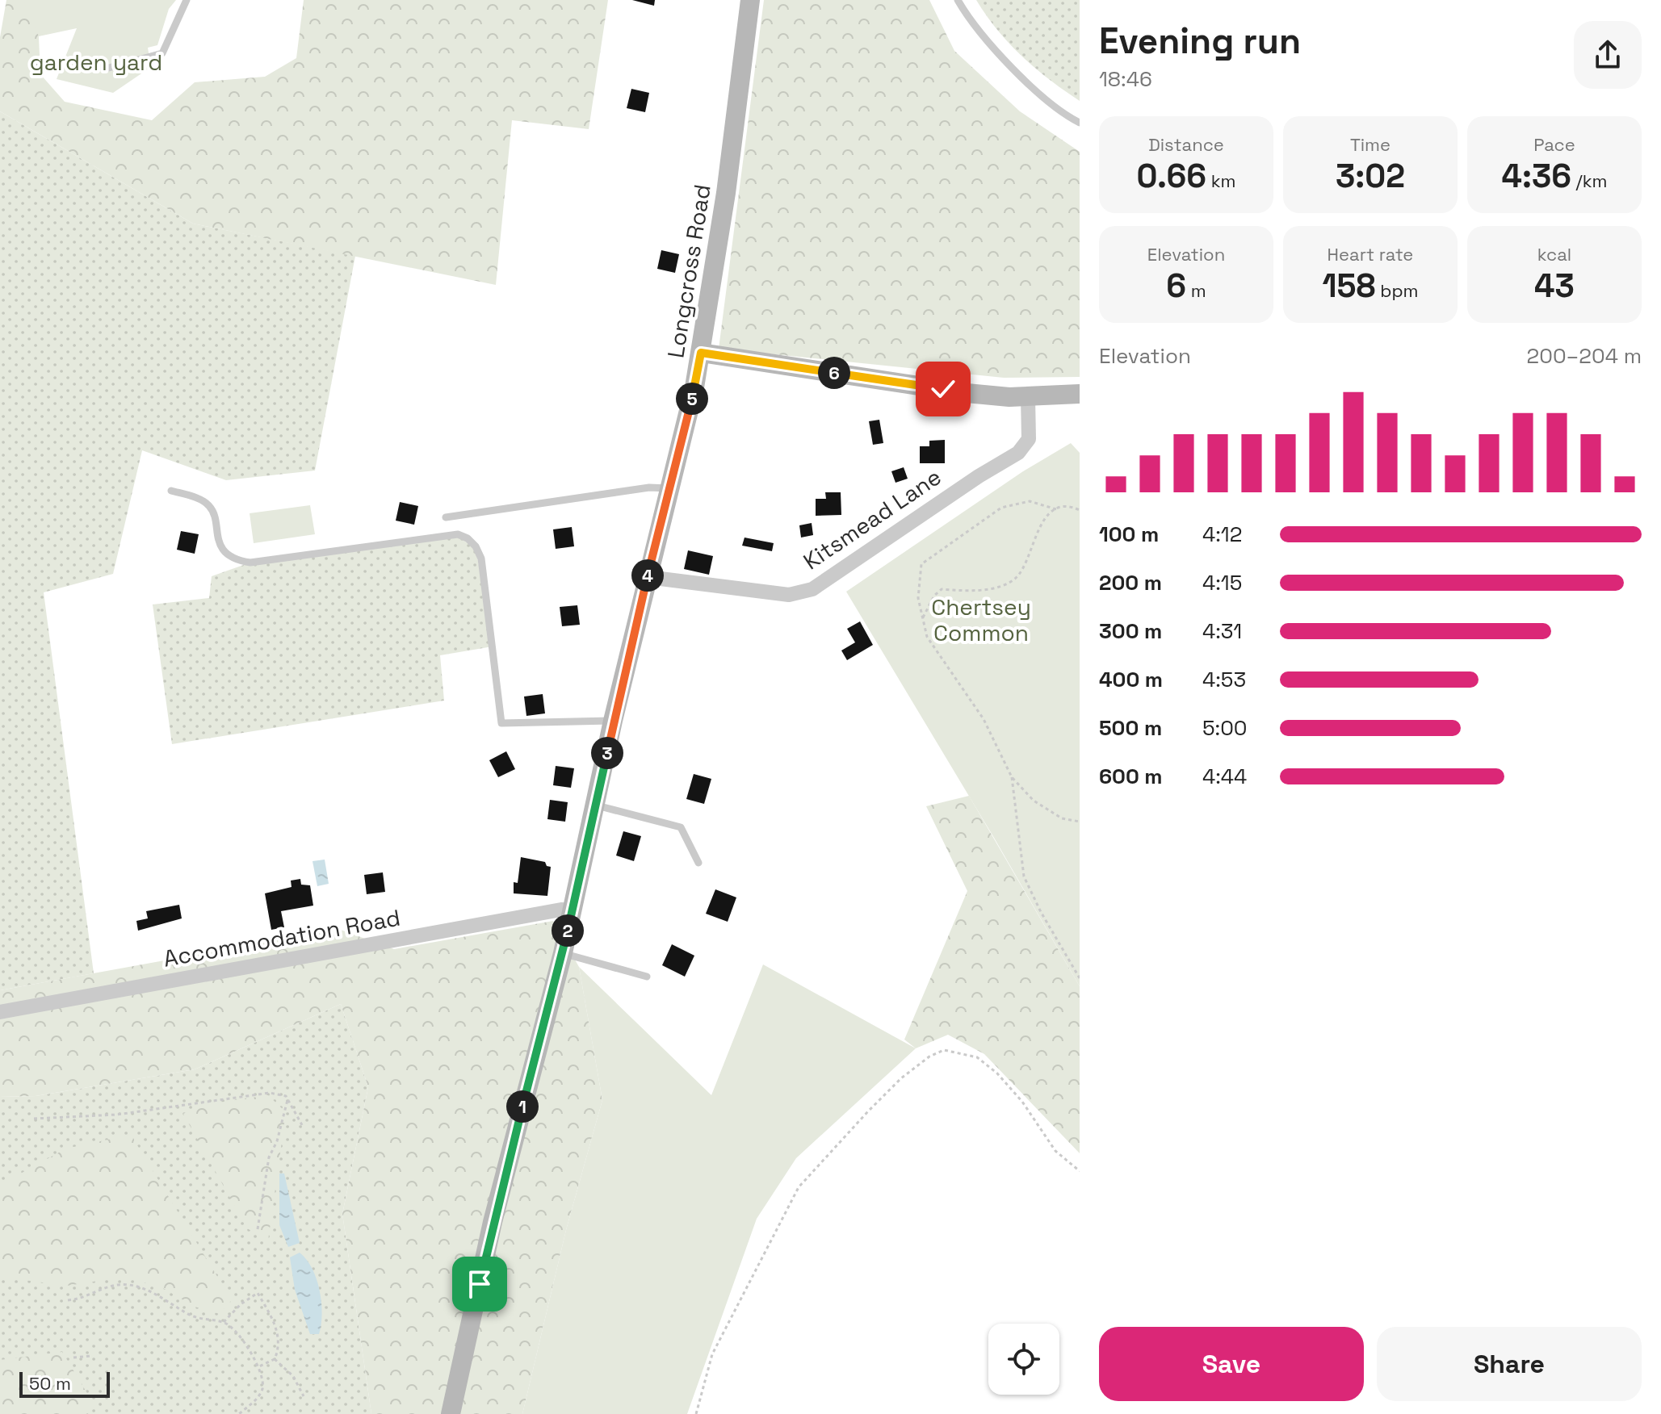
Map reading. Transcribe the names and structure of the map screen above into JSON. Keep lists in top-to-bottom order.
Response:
{
  "streets": {
    "main road": ["Longcross Road"],
    "street": ["Kitsmead Lane", "Accommodation Road"]
  },
  "crossings": [
    ["Longcross Road", "Kitsmead Lane"],
    ["Longcross Road", "Accommodation Road"]
  ],
  "parks": ["garden yard", "Chertsey Common"],
  "scale_bar": "50 m",
  "page": {
    "heading": ["Evening run", "18:46"],
    "stats": [
      ["Distance", "0.66 km"],
      ["Time", "3:02"],
      ["Pace", "4:36 /km"],
      ["Elevation", "6 m"],
      ["Heart rate", "158 bpm"],
      ["kcal", "43"]
    ],
    "chart": ["Elevation", "200–204 m"],
    "pins": [
      "6",
      "5",
      "4",
      "3",
      "2",
      "1"
    ],
    "list": [
      {
        "name": "100 m",
        "note": "4:12"
      },
      {
        "name": "200 m",
        "note": "4:15"
      },
      {
        "name": "300 m",
        "note": "4:31"
      },
      {
        "name": "400 m",
        "note": "4:53"
      },
      {
        "name": "500 m",
        "note": "5:00"
      },
      {
        "name": "600 m",
        "note": "4:44"
      }
    ],
    "buttons": ["Save", "Share"],
    "scale": "50 m"
  }
}
